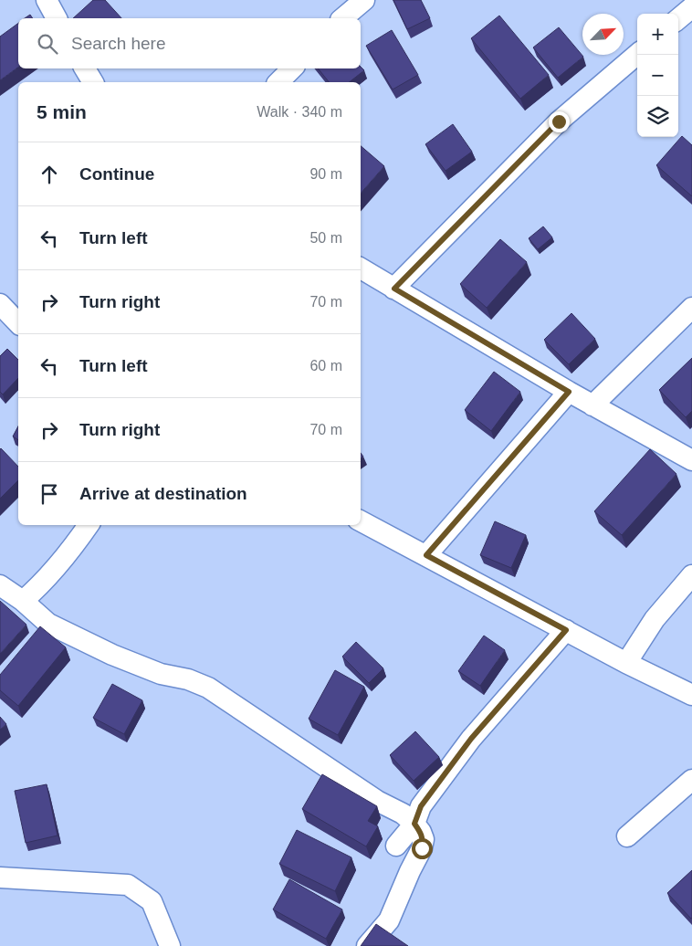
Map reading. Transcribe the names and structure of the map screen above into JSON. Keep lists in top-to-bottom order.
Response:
{
  "north": "top right",
  "page": {
    "map_buttons": ["+", "−"],
    "search": "Search here",
    "heading": ["5 min", "Walk · 340 m"],
    "list": [
      ["Continue", "90 m"],
      ["Turn left", "50 m"],
      ["Turn right", "70 m"],
      ["Turn left", "60 m"],
      ["Turn right", "70 m"],
      "Arrive at destination"
    ]
  }
}
